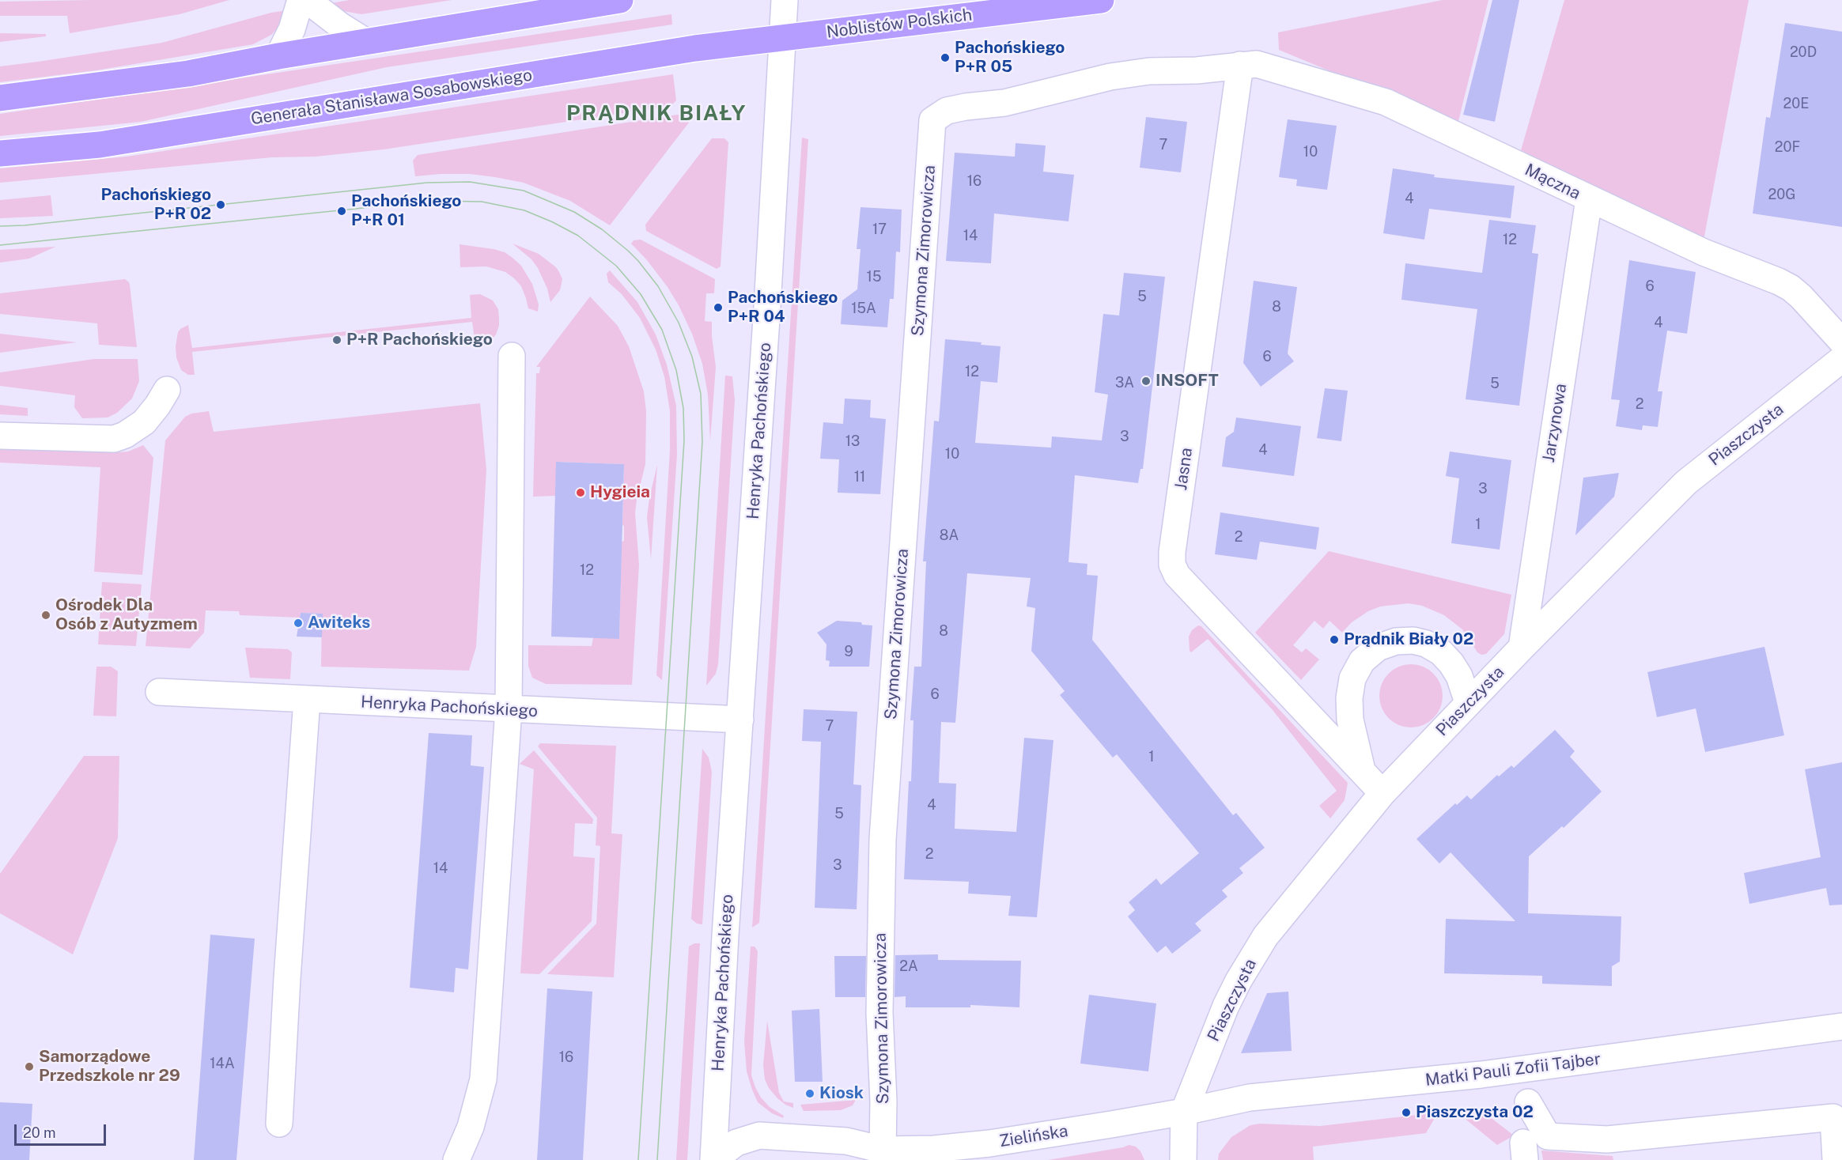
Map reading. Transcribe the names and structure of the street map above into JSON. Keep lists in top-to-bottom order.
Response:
{
  "streets": {
    "main road": ["Noblistów Polskich", "Generała Stanisława Sosabowskiego"],
    "street": [
      "Mączna",
      "Szymona Zimorowicza",
      "Jarzynowa",
      "Henryka Pachońskiego",
      "Piaszczysta",
      "Jasna",
      "Matki Pauli Zofii Tajber",
      "Zielińska"
    ]
  },
  "crossings": [
    ["Noblistów Polskich", "Generała Stanisława Sosabowskiego"],
    ["Noblistów Polskich", "Henryka Pachońskiego"],
    ["Generała Stanisława Sosabowskiego", "Henryka Pachońskiego"],
    ["Mączna", "Szymona Zimorowicza"],
    ["Mączna", "Jarzynowa"],
    ["Mączna", "Jasna"],
    ["Szymona Zimorowicza", "Zielińska"],
    ["Jarzynowa", "Piaszczysta"],
    ["Henryka Pachońskiego", "Zielińska"],
    ["Piaszczysta", "Jasna"],
    ["Piaszczysta", "Matki Pauli Zofii Tajber"],
    ["Piaszczysta", "Zielińska"],
    ["Matki Pauli Zofii Tajber", "Zielińska"]
  ],
  "districts": ["PRĄDNIK BIAŁY"],
  "places": [
    "Pachońskiego P+R 05",
    "Pachońskiego P+R 02",
    "Pachońskiego P+R 01",
    "Pachońskiego P+R 04",
    "P+R Pachońskiego",
    "INSOFT",
    "Hygieia",
    "Ośrodek Dla Osób z Autyzmem",
    "Awiteks",
    "Prądnik Biały 02",
    "Samorządowe Przedszkole nr 29",
    "Kiosk",
    "Piaszczysta 02"
  ],
  "house_numbers": [
    "20D",
    "20E",
    "7",
    "20F",
    "10",
    "16",
    "20G",
    "4",
    "17",
    "14",
    "12",
    "15",
    "6",
    "5",
    "8",
    "15A",
    "4",
    "6",
    "12",
    "3A",
    "5",
    "2",
    "3",
    "13",
    "4",
    "10",
    "11",
    "3",
    "1",
    "8A",
    "2",
    "12",
    "8",
    "9",
    "6",
    "7",
    "1",
    "4",
    "5",
    "2",
    "3",
    "14",
    "2A",
    "16",
    "14A"
  ],
  "scale_bar": "20 m"
}
